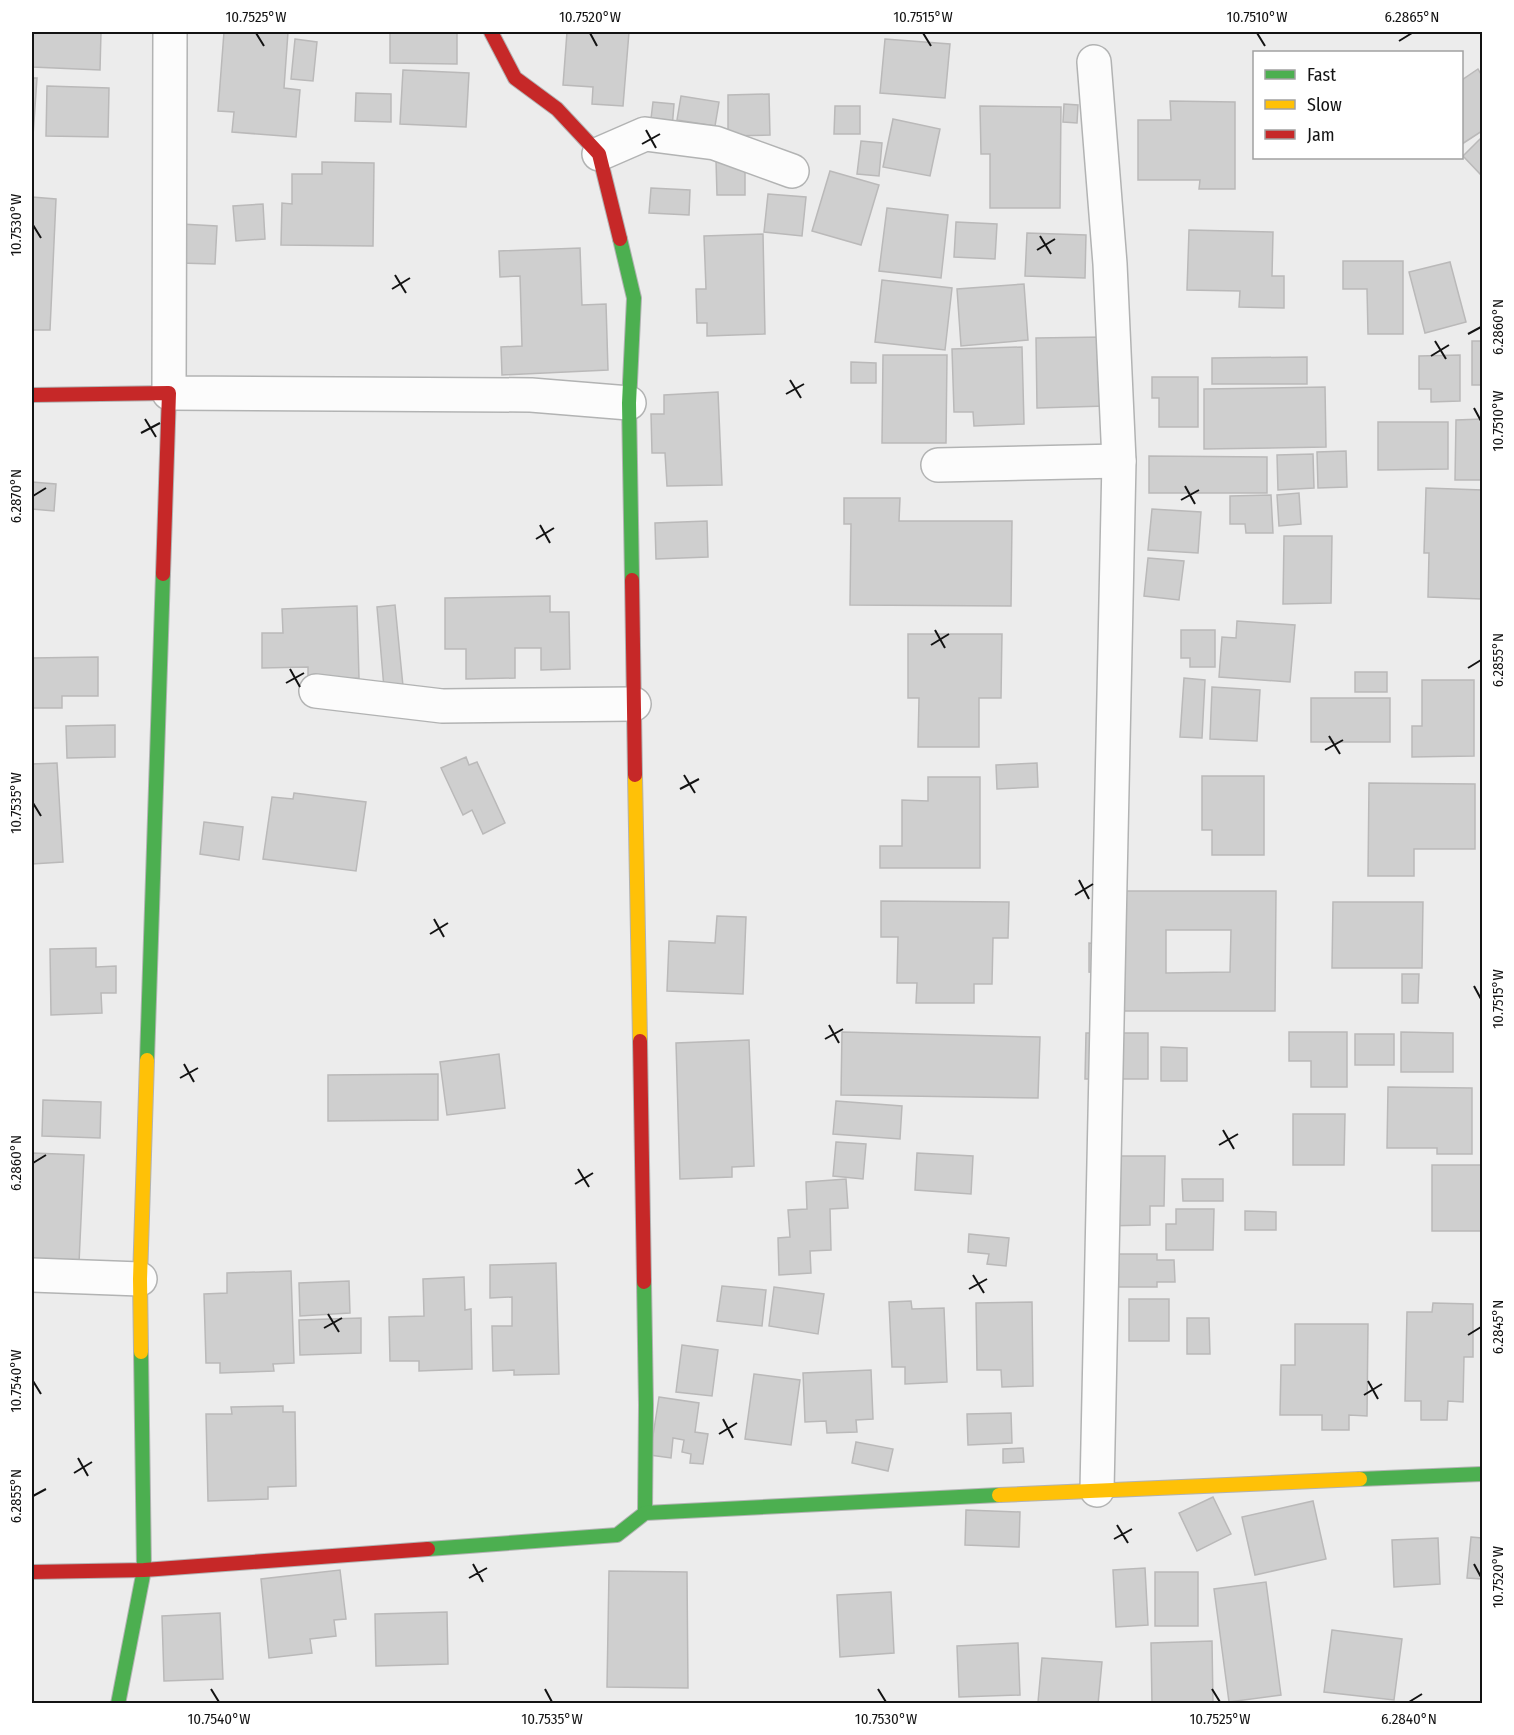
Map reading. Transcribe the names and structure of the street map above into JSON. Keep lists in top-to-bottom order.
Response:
{
  "legend": ["Fast", "Slow", "Jam"],
  "coordinates": [
    "10.7525°W",
    "10.7520°W",
    "10.7515°W",
    "10.7510°W",
    "6.2865°N",
    "10.7530°W",
    "6.2860°N",
    "6.2870°N",
    "6.2855°N",
    "10.7535°W",
    "6.2845°N",
    "10.7540°W",
    "6.2840°N"
  ]
}
